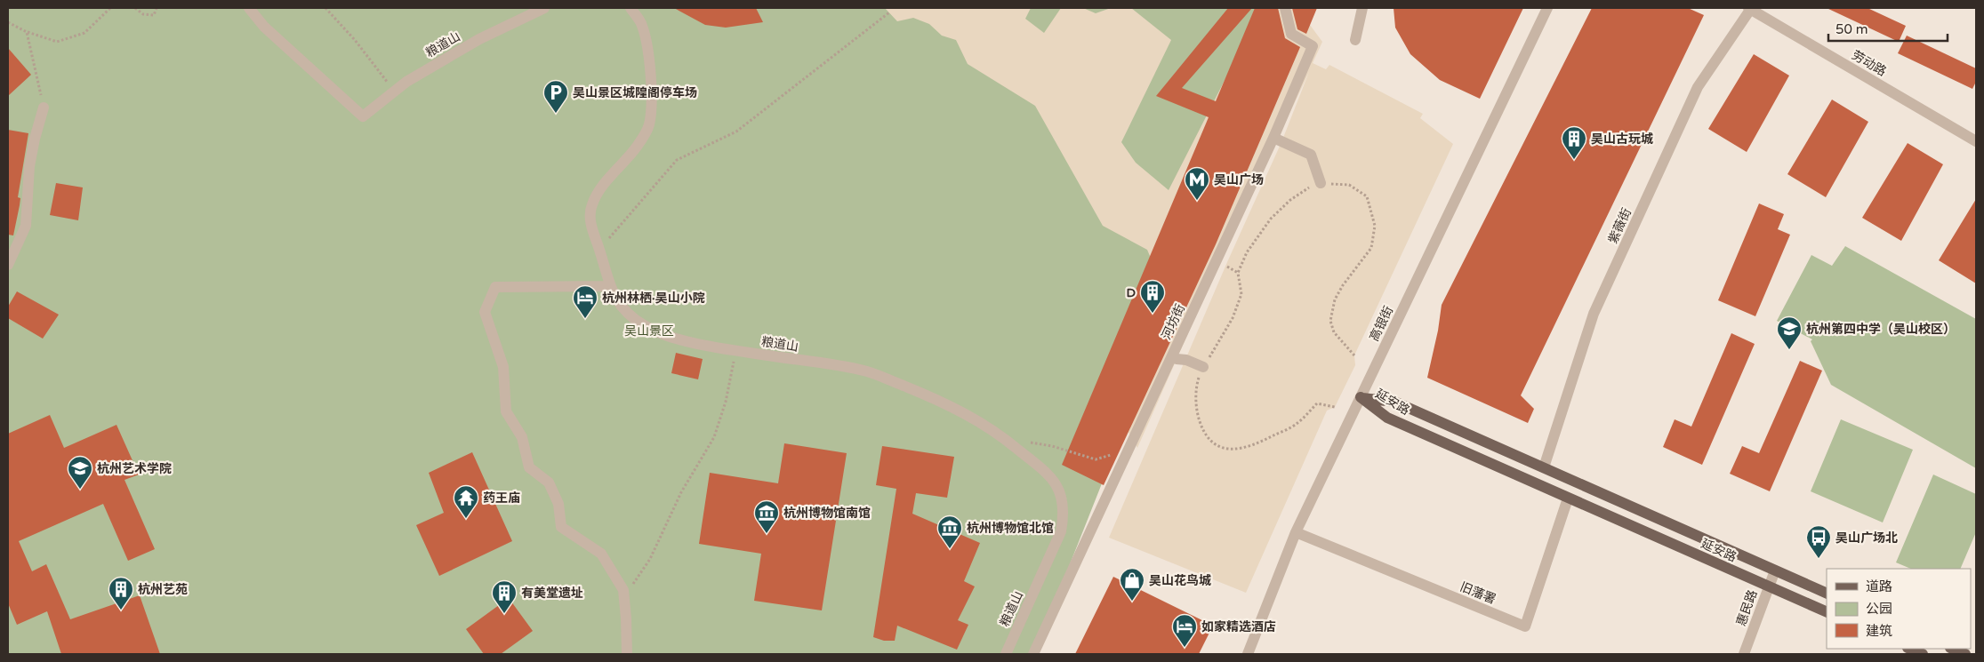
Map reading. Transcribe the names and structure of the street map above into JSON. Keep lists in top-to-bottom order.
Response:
{
  "streets": {
    "main road": ["延安路"],
    "street": [
      "粮道山",
      "劳动路",
      "紫薇街",
      "河坊街",
      "高银街",
      "旧藩署",
      "惠民路"
    ]
  },
  "crossings": [
    ["劳动路", "紫薇街"],
    ["紫薇街", "延安路"],
    ["高银街", "延安路"],
    ["高银街", "旧藩署"],
    ["延安路", "旧藩署"],
    ["延安路", "惠民路"]
  ],
  "parks": ["吴山景区"],
  "places": {
    "parking": ["吴山景区城隍阁停车场"],
    "building": [
      "吴山古玩城",
      "D",
      "杭州艺苑",
      "有美堂遗址"
    ],
    "metro station": ["吴山广场"],
    "hotel": ["杭州林栖·吴山小院", "如家精选酒店"],
    "school or university": ["杭州第四中学（吴山校区）", "杭州艺术学院"],
    "temple": ["药王庙"],
    "museum": ["杭州博物馆南馆", "杭州博物馆北馆"],
    "bus stop": ["吴山广场北"],
    "shop": ["吴山花鸟城"]
  },
  "legend": ["道路", "公园", "建筑"],
  "scale_bar": "50 m"
}
